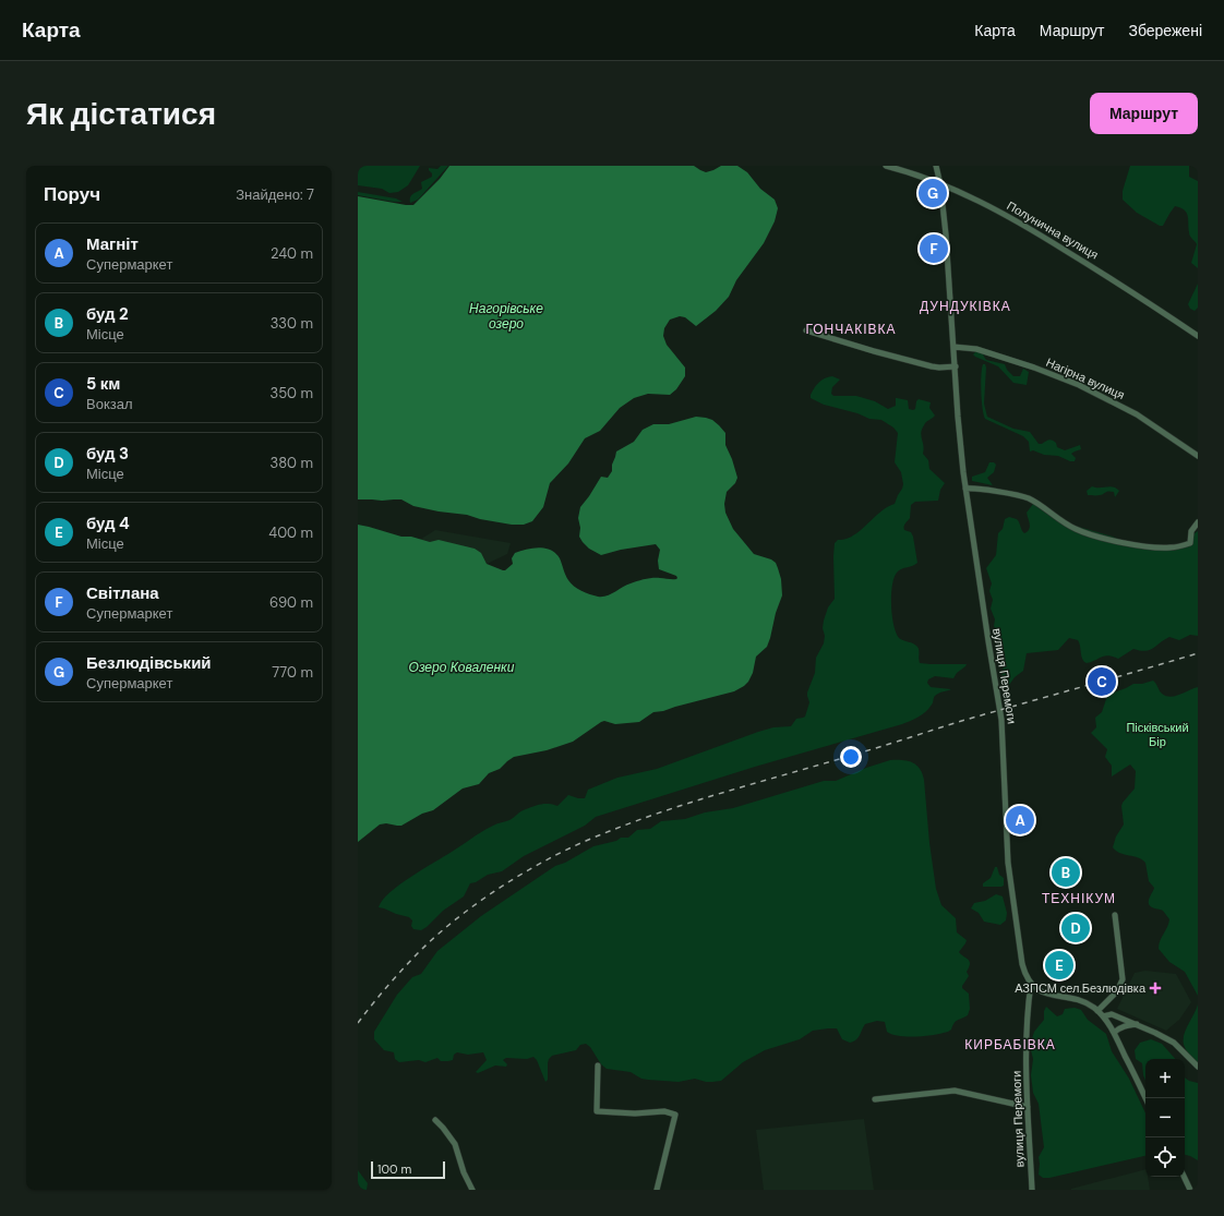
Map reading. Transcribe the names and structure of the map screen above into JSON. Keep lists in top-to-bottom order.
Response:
{
  "streets": {
    "street": ["Полунична вулиця", "Нагірна вулиця", "вулиця Перемоги"]
  },
  "crossings": [
    ["Полунична вулиця", "вулиця Перемоги"],
    ["Нагірна вулиця", "вулиця Перемоги"]
  ],
  "districts": [
    "ДУНДУКІВКА",
    "ГОНЧАКІВКА",
    "ТЕХНІКУМ",
    "КИРБАБІВКА"
  ],
  "water": ["Нагорівське озеро", "Озеро Коваленки"],
  "parks": ["Пісківський Бір"],
  "places": {
    "health": ["АЗПСМ сел.Безлюдівка"]
  },
  "scale_bar": "100 m",
  "page": {
    "header": "Карта",
    "nav": ["Карта", "Маршрут", "Збережені"],
    "buttons": "Маршрут",
    "title": "Як дістатися",
    "heading": ["Поруч", "Знайдено: 7"],
    "pins": [
      "G",
      "F",
      "C",
      "A",
      "B",
      "D",
      "E"
    ],
    "list": [
      {
        "mark": "A",
        "name": "Магніт",
        "note": "Супермаркет",
        "value": "240 m"
      },
      {
        "mark": "B",
        "name": "буд 2",
        "note": "Місце",
        "value": "330 m"
      },
      {
        "mark": "C",
        "name": "5 км",
        "note": "Вокзал",
        "value": "350 m"
      },
      {
        "mark": "D",
        "name": "буд 3",
        "note": "Місце",
        "value": "380 m"
      },
      {
        "mark": "E",
        "name": "буд 4",
        "note": "Місце",
        "value": "400 m"
      },
      {
        "mark": "F",
        "name": "Світлана",
        "note": "Супермаркет",
        "value": "690 m"
      },
      {
        "mark": "G",
        "name": "Безлюдівський",
        "note": "Супермаркет",
        "value": "770 m"
      }
    ],
    "map_buttons": ["+", "−"],
    "scale": "100 m"
  }
}
